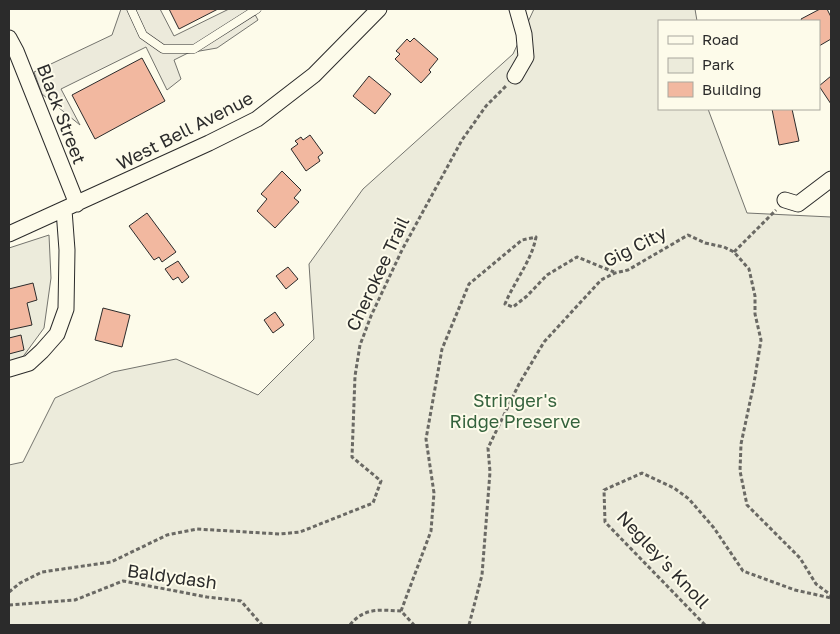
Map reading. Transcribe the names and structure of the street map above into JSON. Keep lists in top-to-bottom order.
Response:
{
  "streets": {
    "street": ["Black Street", "West Bell Avenue"],
    "path": [
      "Gig City",
      "Cherokee Trail",
      "Negley's Knoll",
      "Baldydash"
    ]
  },
  "crossings": [
    ["Black Street", "West Bell Avenue"]
  ],
  "parks": ["Stringer's Ridge Preserve"],
  "legend": ["Road", "Park", "Building"]
}
